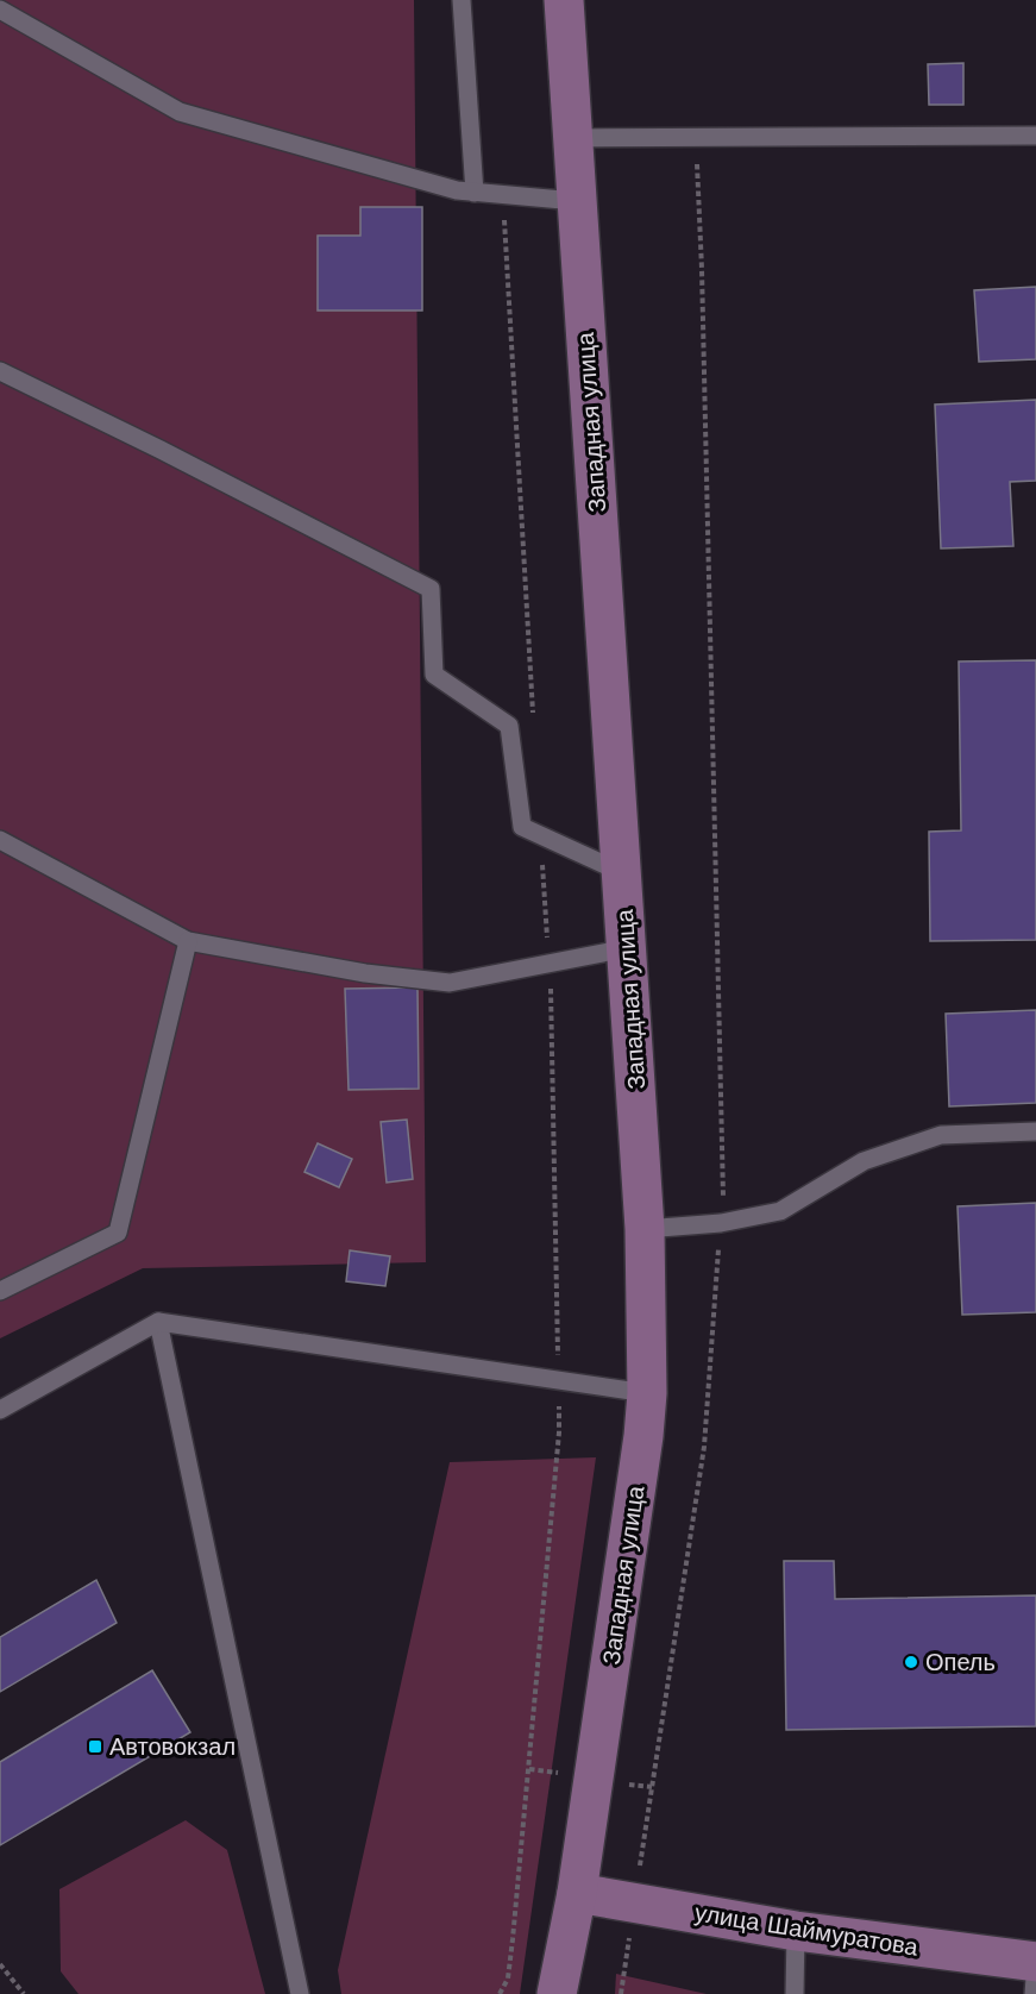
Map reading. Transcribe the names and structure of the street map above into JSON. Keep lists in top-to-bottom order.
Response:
{
  "streets": {
    "main road": ["Западная улица", "улица Шаймуратова"]
  },
  "crossings": [
    ["Западная улица", "улица Шаймуратова"]
  ],
  "places": {
    "other": ["Опель"],
    "transit": ["Автовокзал"]
  }
}
